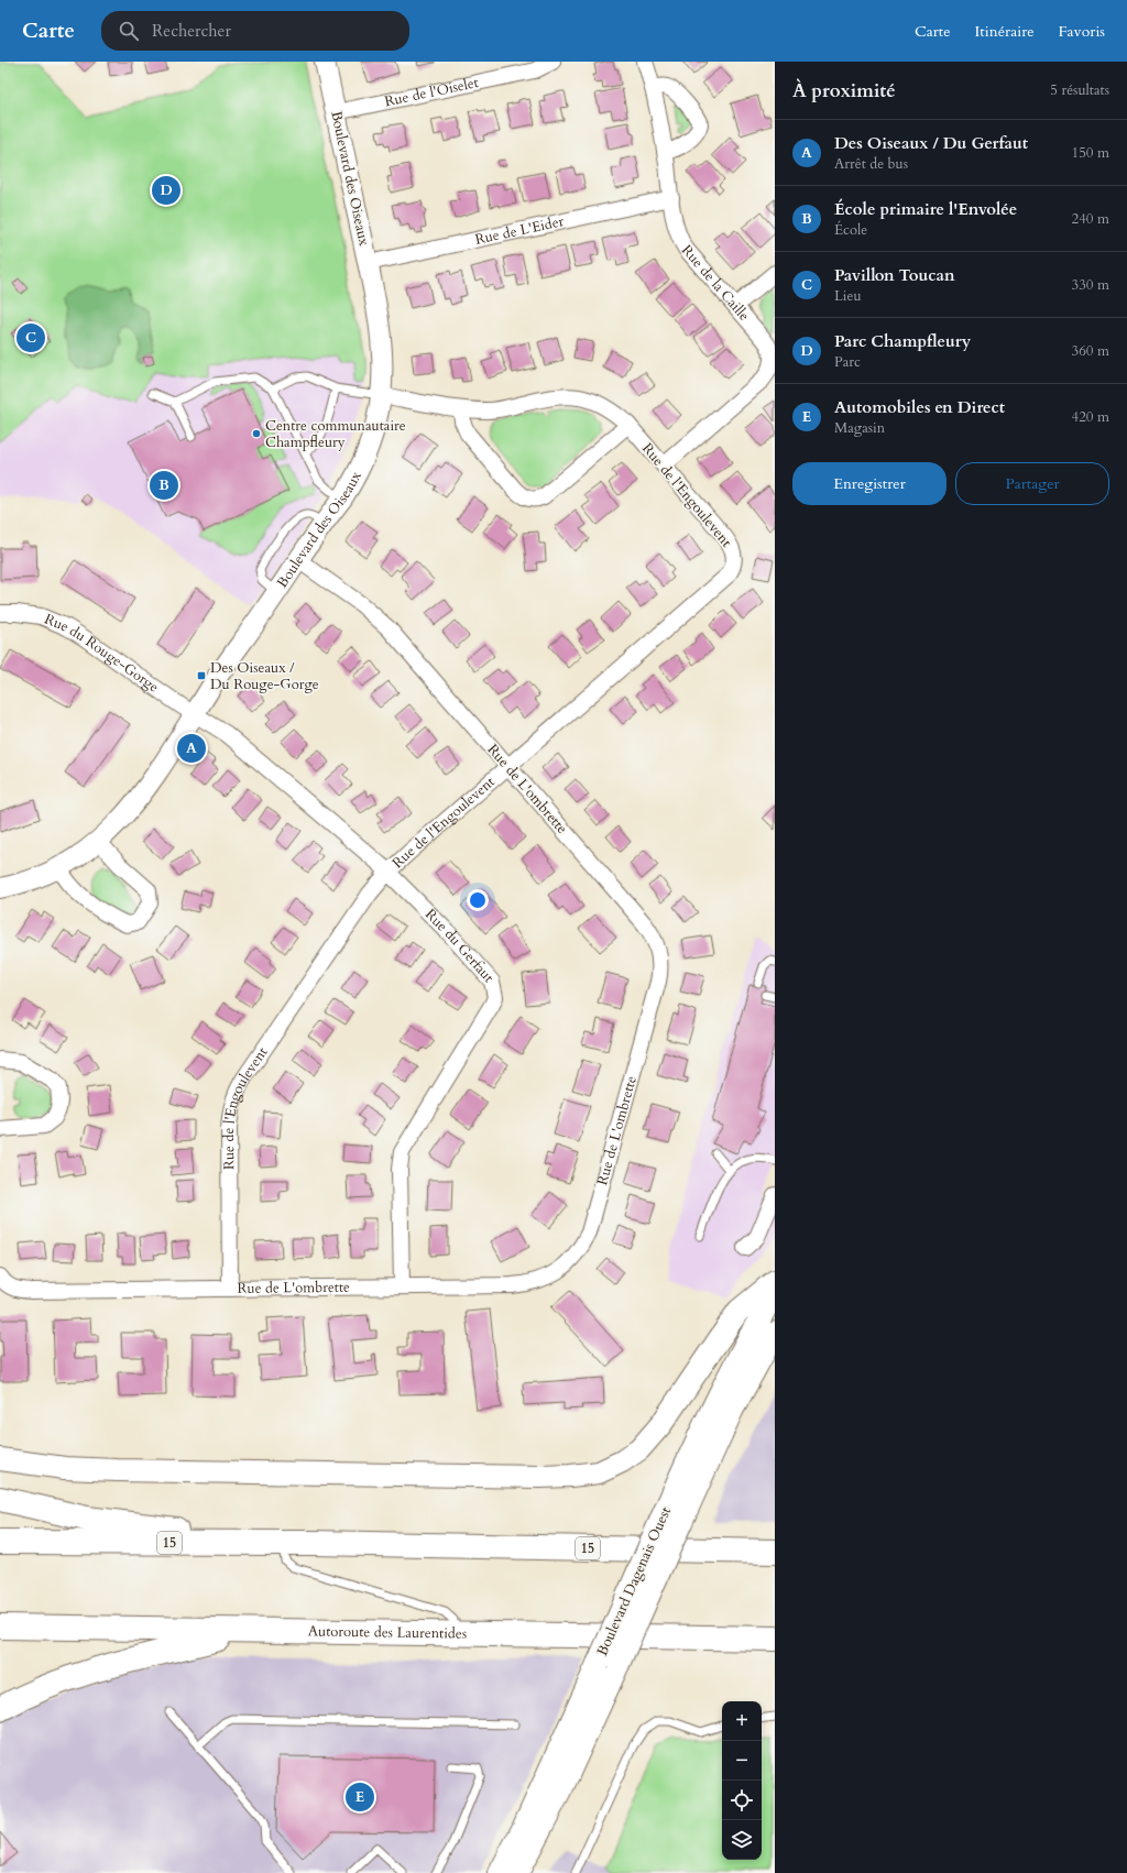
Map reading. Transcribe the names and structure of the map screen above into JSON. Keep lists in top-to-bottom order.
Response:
{
  "streets": {
    "highway": ["15", "Autoroute des Laurentides"],
    "main road": ["Boulevard Dagenais Ouest"],
    "street": [
      "Rue de l'Oiselet",
      "Boulevard des Oiseaux",
      "Rue de L'Eider",
      "Rue de la Caille",
      "Rue de l'Engoulevent",
      "Rue du Rouge-Gorge",
      "Rue de L'ombrette",
      "Rue du Gerfaut"
    ]
  },
  "crossings": [
    ["Rue de l'Oiselet", "Boulevard des Oiseaux"],
    ["Boulevard des Oiseaux", "Rue de L'Eider"],
    ["Boulevard des Oiseaux", "Rue de l'Engoulevent"],
    ["Boulevard des Oiseaux", "Rue du Rouge-Gorge"],
    ["Boulevard des Oiseaux", "Rue de L'ombrette"],
    ["Boulevard des Oiseaux", "Rue du Gerfaut"],
    ["Rue de L'Eider", "Rue de la Caille"],
    ["Rue de la Caille", "Rue de l'Engoulevent"],
    ["Rue de l'Engoulevent", "Rue de L'ombrette"],
    ["Rue de l'Engoulevent", "Rue du Gerfaut"],
    ["Rue du Rouge-Gorge", "Rue du Gerfaut"],
    ["Rue de L'ombrette", "Rue du Gerfaut"]
  ],
  "places": {
    "other": ["Centre communautaire Champfleury"],
    "transit": ["Des Oiseaux / Du Rouge-Gorge"]
  },
  "page": {
    "header": "Carte",
    "search": "Rechercher",
    "nav": ["Carte", "Itinéraire", "Favoris"],
    "heading": ["À proximité", "5 résultats"],
    "list": [
      {
        "mark": "A",
        "name": "Des Oiseaux / Du Gerfaut",
        "note": "Arrêt de bus",
        "value": "150 m"
      },
      {
        "mark": "B",
        "name": "École primaire l'Envolée",
        "note": "École",
        "value": "240 m"
      },
      {
        "mark": "C",
        "name": "Pavillon Toucan",
        "note": "Lieu",
        "value": "330 m"
      },
      {
        "mark": "D",
        "name": "Parc Champfleury",
        "note": "Parc",
        "value": "360 m"
      },
      {
        "mark": "E",
        "name": "Automobiles en Direct",
        "note": "Magasin",
        "value": "420 m"
      }
    ],
    "pins": [
      "D",
      "C",
      "B",
      "A",
      "E"
    ],
    "buttons": ["Enregistrer", "Partager"],
    "map_buttons": ["+", "−"]
  }
}
